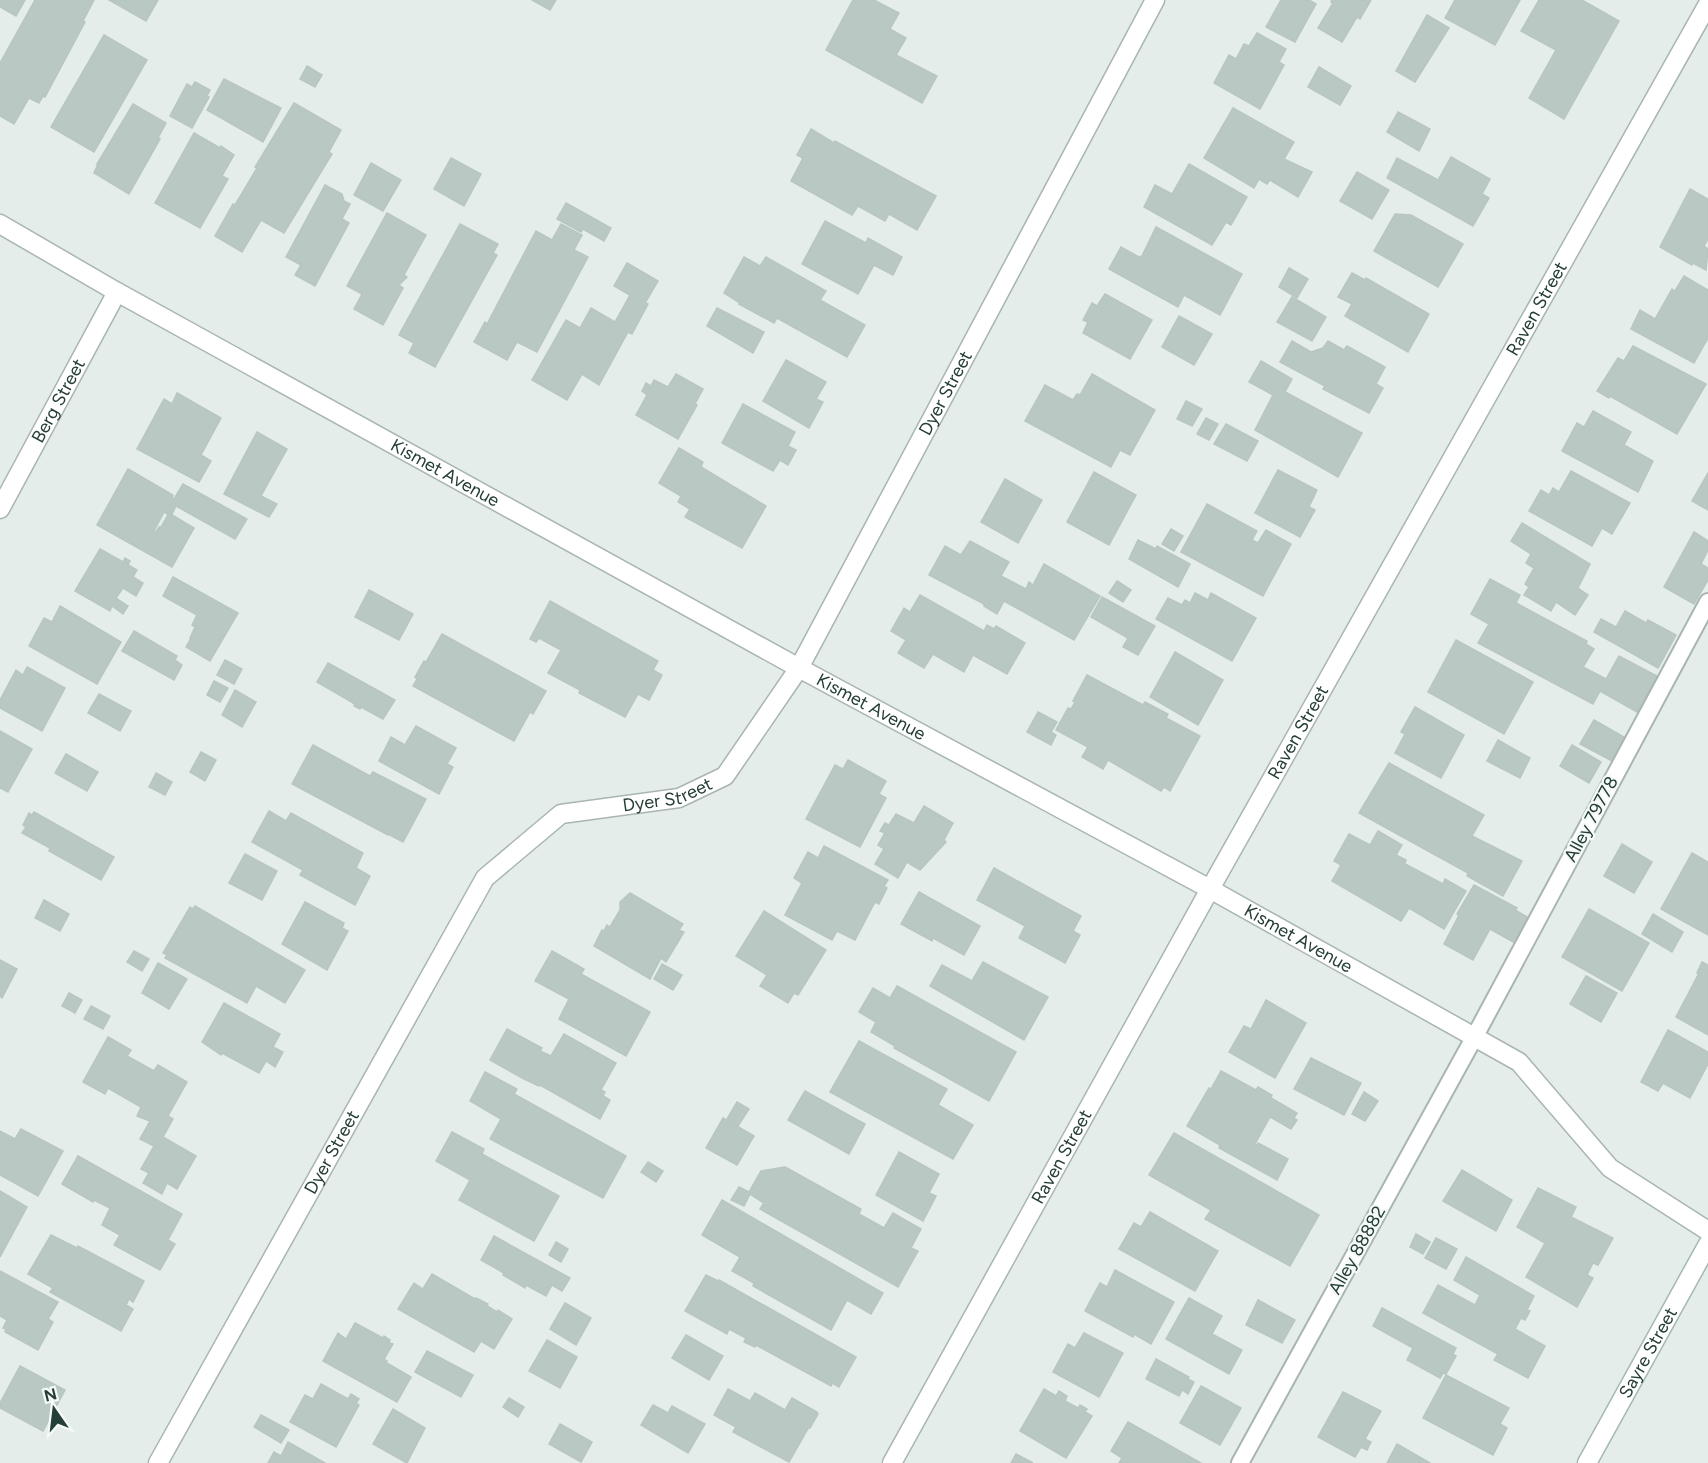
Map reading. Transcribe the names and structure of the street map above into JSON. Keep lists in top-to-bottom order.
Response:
{
  "streets": {
    "street": [
      "Raven Street",
      "Dyer Street",
      "Berg Street",
      "Kismet Avenue",
      "Sayre Street"
    ],
    "lane": ["Alley 79778", "Alley 88882"]
  },
  "crossings": [
    ["Raven Street", "Kismet Avenue"],
    ["Dyer Street", "Kismet Avenue"],
    ["Berg Street", "Kismet Avenue"],
    ["Kismet Avenue", "Alley 79778"],
    ["Kismet Avenue", "Alley 88882"],
    ["Alley 79778", "Alley 88882"]
  ],
  "north": "top"
}
